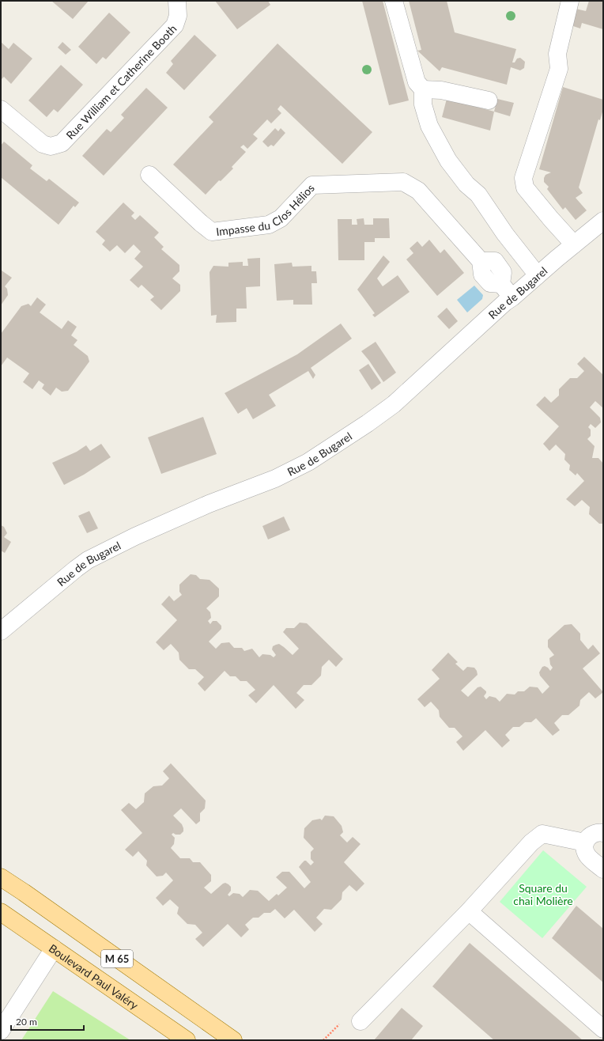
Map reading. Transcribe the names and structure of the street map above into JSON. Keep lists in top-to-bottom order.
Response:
{
  "streets": {
    "main road": ["M 65", "Boulevard Paul Valéry"],
    "street": ["Rue William et Catherine Booth", "Impasse du Clos Hélios", "Rue de Bugarel"]
  },
  "crossings": [
    ["Impasse du Clos Hélios", "Rue de Bugarel"]
  ],
  "parks": ["Square du chai Molière"],
  "scale_bar": "20 m"
}
